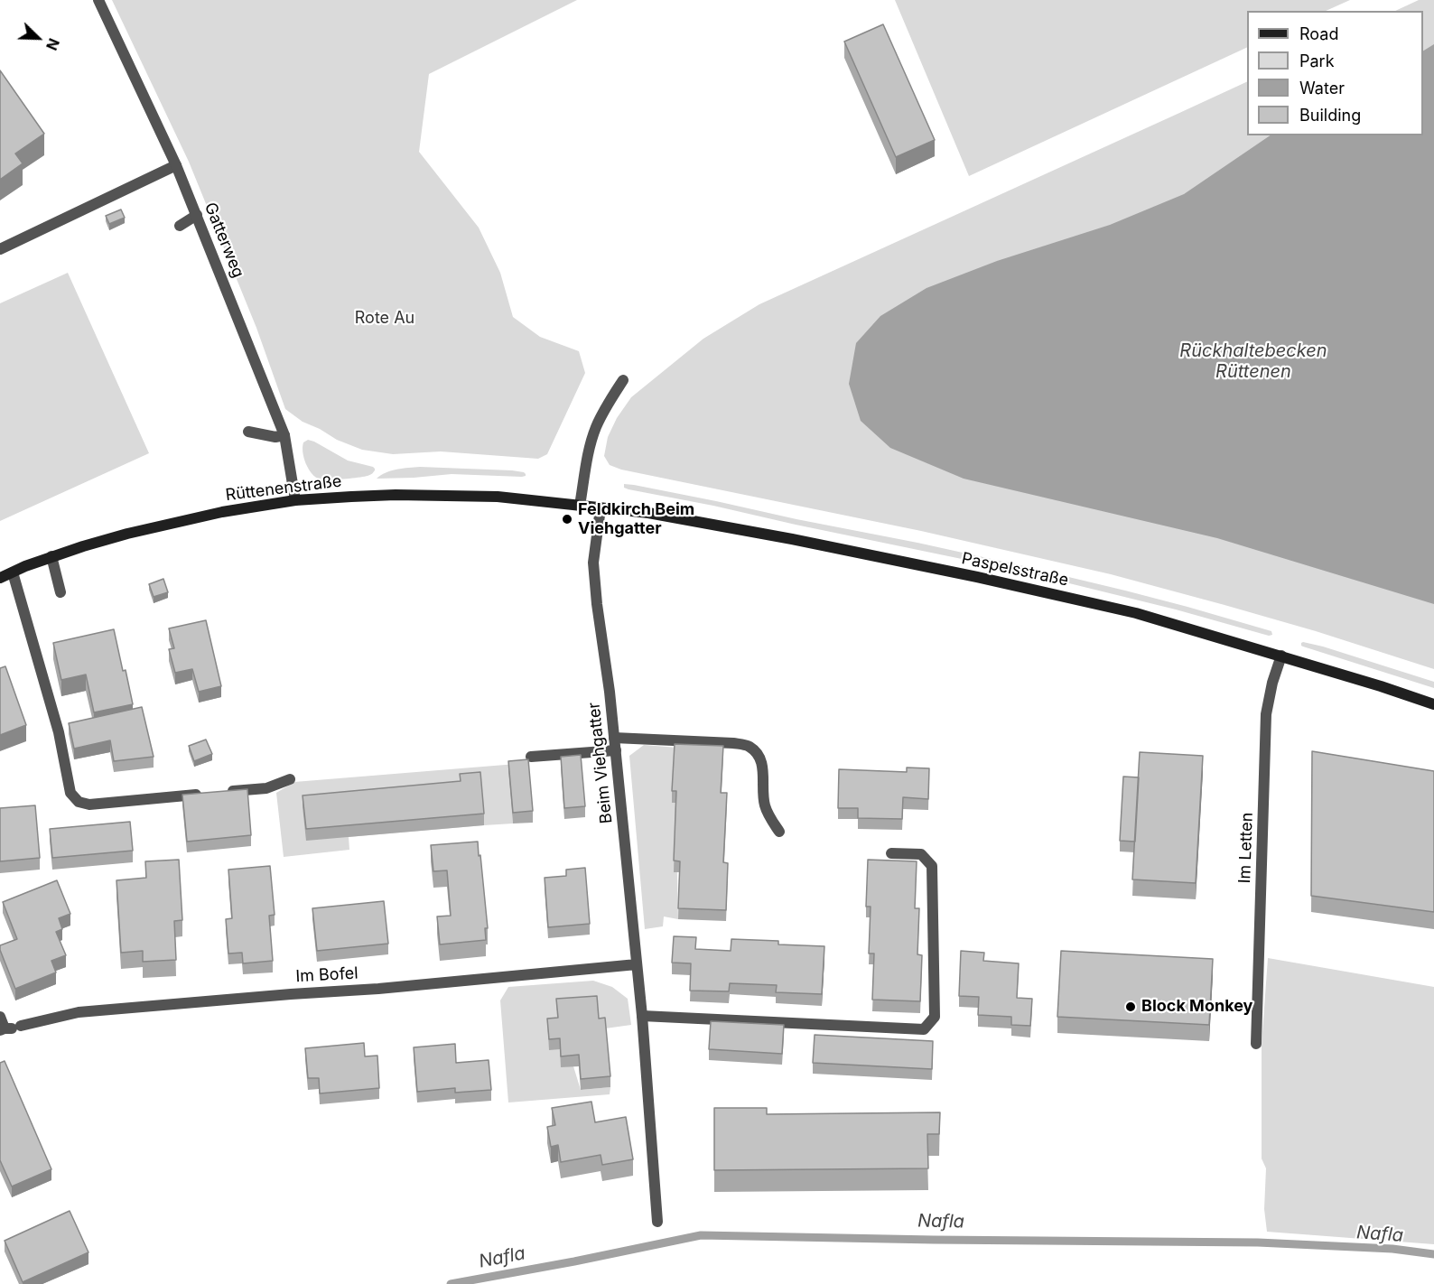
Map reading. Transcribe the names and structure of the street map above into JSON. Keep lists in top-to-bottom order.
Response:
{
  "streets": {
    "main road": ["Rüttenenstraße", "Paspelsstraße"],
    "street": [
      "Gatterweg",
      "Beim Viehgatter",
      "Im Letten",
      "Im Bofel"
    ]
  },
  "crossings": [
    ["Gatterweg", "Rüttenenstraße"],
    ["Rüttenenstraße", "Paspelsstraße"],
    ["Paspelsstraße", "Beim Viehgatter"],
    ["Paspelsstraße", "Im Letten"],
    ["Beim Viehgatter", "Im Bofel"]
  ],
  "water": ["Rückhaltebecken Rüttenen", "Nafla"],
  "parks": ["Rote Au"],
  "places": ["Feldkirch Beim Viehgatter", "Block Monkey"],
  "legend": [
    "Road",
    "Park",
    "Water",
    "Building"
  ],
  "north": "bottom right"
}
